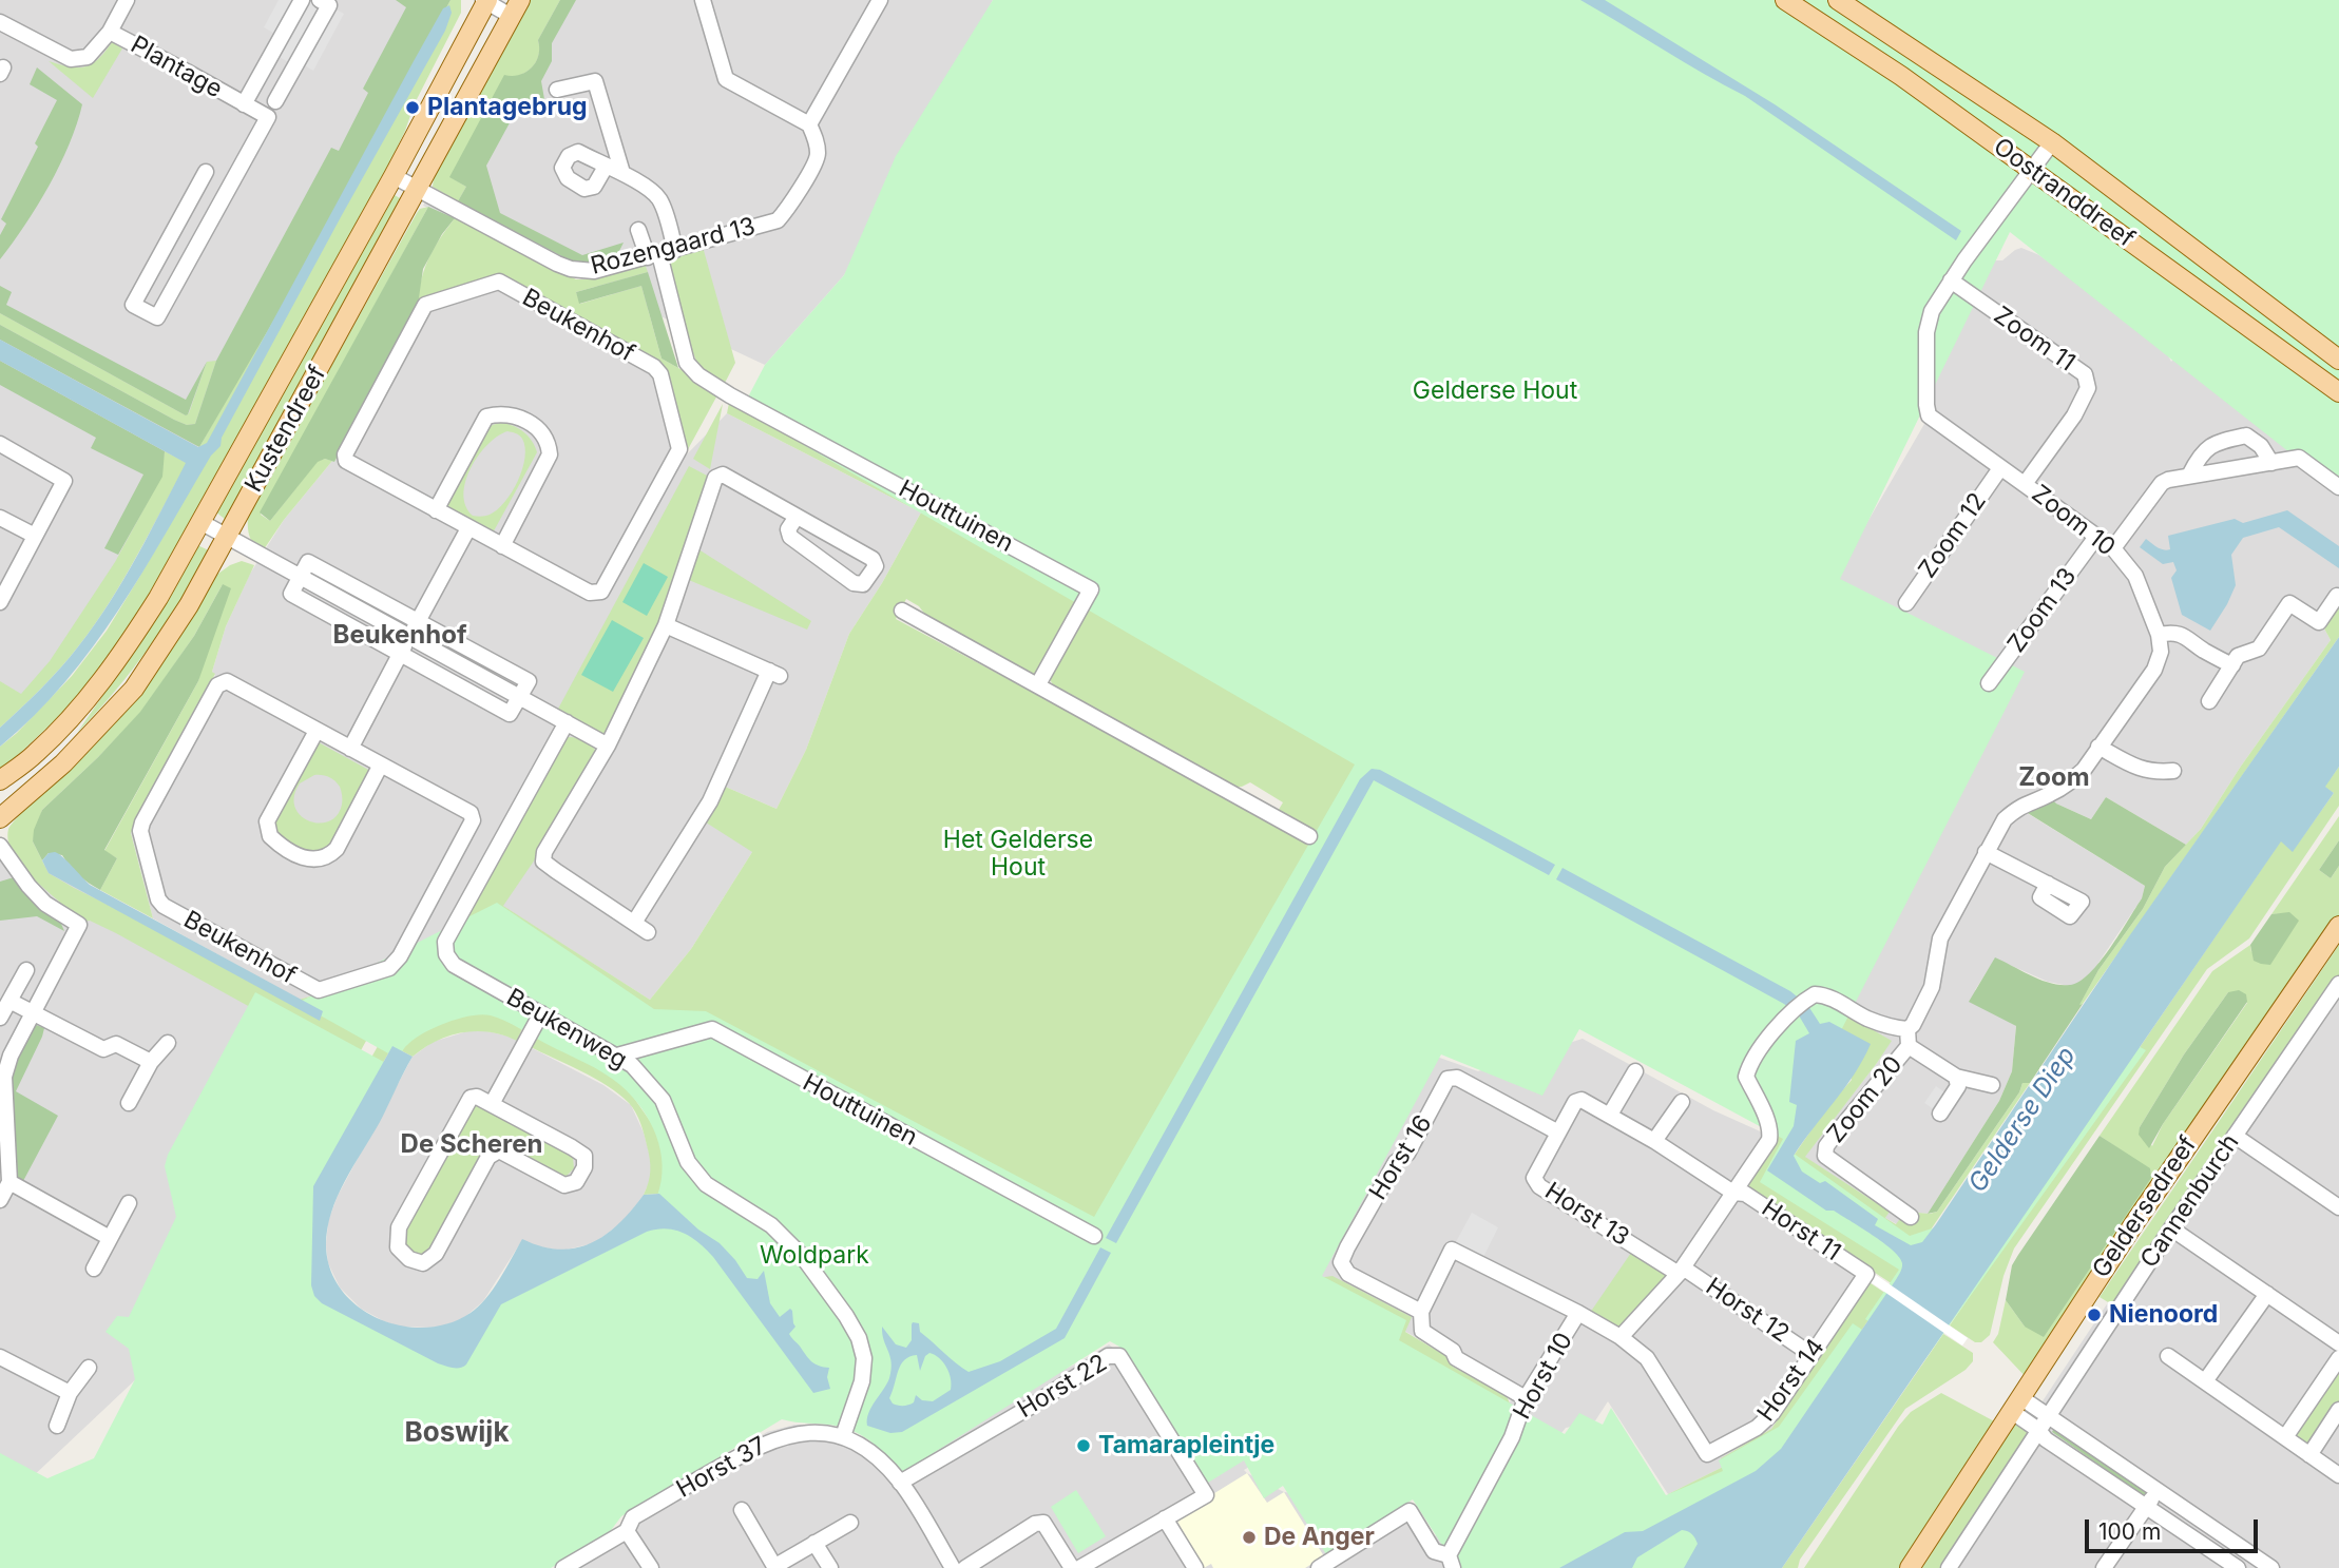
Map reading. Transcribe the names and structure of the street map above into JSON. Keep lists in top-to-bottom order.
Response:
{
  "streets": {
    "main road": ["Oostranddreef", "Kustendreef", "Geldersedreef"],
    "street": [
      "Plantage",
      "Rozengaard 13",
      "Beukenhof",
      "Zoom 11",
      "Houttuinen",
      "Zoom 10",
      "Zoom 12",
      "Zoom 13",
      "Beukenweg",
      "Zoom 20",
      "Horst 16",
      "Cannenburch",
      "Horst 13",
      "Horst 11",
      "Horst 12",
      "Horst 10",
      "Horst 14",
      "Horst 22",
      "Horst 37"
    ]
  },
  "crossings": [
    ["Oostranddreef", "Zoom 10"],
    ["Rozengaard 13", "Kustendreef"],
    ["Rozengaard 13", "Houttuinen"],
    ["Zoom 11", "Zoom 10"],
    ["Houttuinen", "Beukenweg"],
    ["Zoom 10", "Zoom 12"],
    ["Zoom 10", "Zoom 13"],
    ["Zoom 10", "Zoom 20"],
    ["Zoom 10", "Horst 11"],
    ["Beukenweg", "Horst 37"],
    ["Zoom 20", "Horst 11"],
    ["Horst 16", "Horst 13"],
    ["Horst 13", "Horst 11"],
    ["Horst 13", "Horst 12"],
    ["Horst 11", "Horst 14"],
    ["Horst 12", "Horst 14"],
    ["Horst 10", "Horst 14"],
    ["Horst 22", "Horst 37"]
  ],
  "districts": [
    "Beukenhof",
    "Zoom",
    "De Scheren",
    "Boswijk"
  ],
  "water": ["Gelderse Diep"],
  "parks": ["Gelderse Hout", "Het Gelderse Hout", "Woldpark"],
  "places": [
    "Plantagebrug",
    "Nienoord",
    "Tamarapleintje",
    "De Anger"
  ],
  "scale_bar": "100 m"
}
